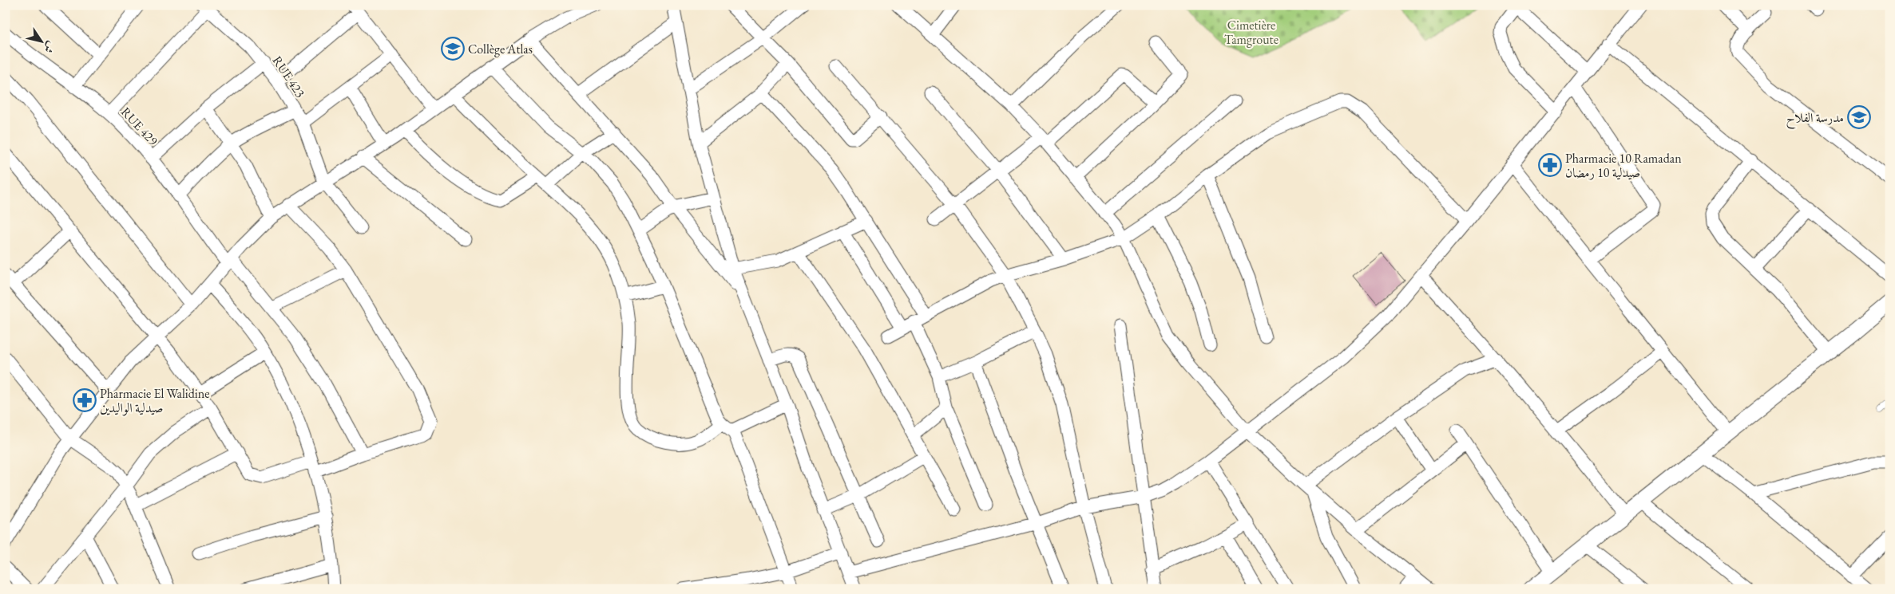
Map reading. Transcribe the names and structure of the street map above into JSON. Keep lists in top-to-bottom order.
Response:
{
  "streets": {
    "street": ["RUE 423", "RUE 429"]
  },
  "parks": ["Cimetière Tamgroute"],
  "places": {
    "school or university": ["Collège Atlas", "مدرسة الفلاح"],
    "pharmacy": ["Pharmacie 10 Ramadan صيدلية 10 رمضان", "Pharmacie El Walidine صيدلية الواليدين"]
  },
  "north": "bottom right"
}
